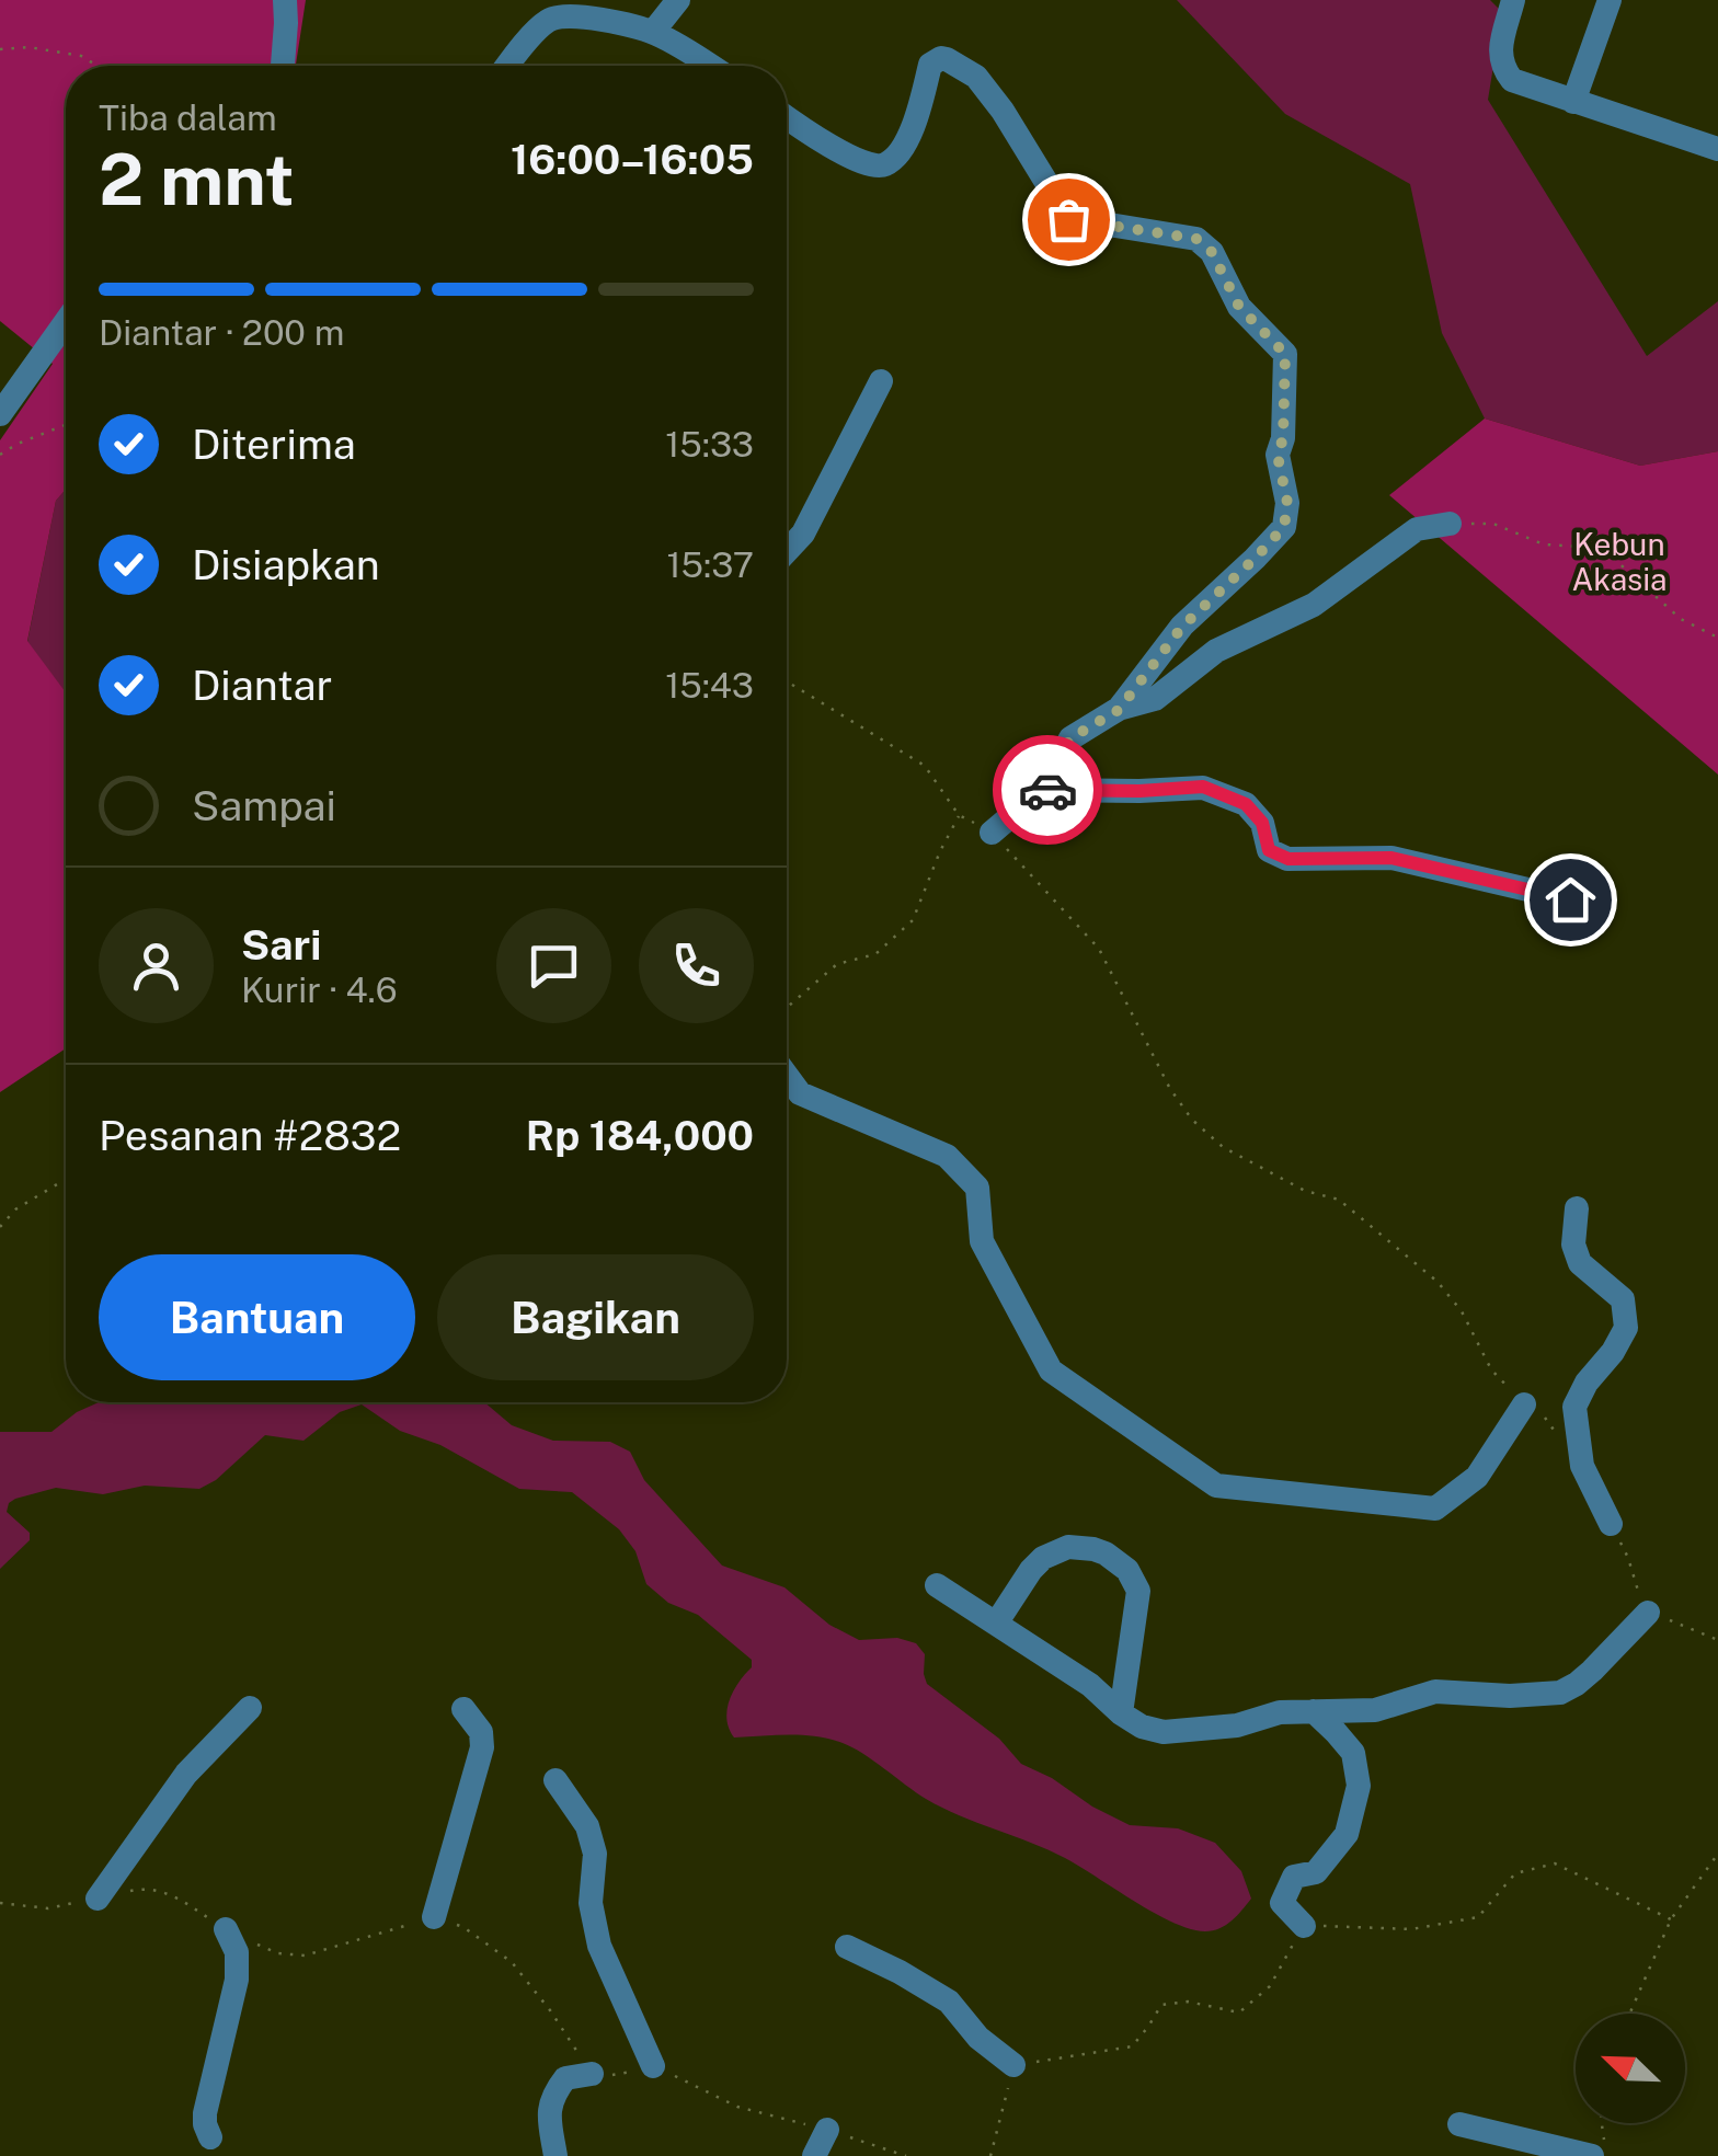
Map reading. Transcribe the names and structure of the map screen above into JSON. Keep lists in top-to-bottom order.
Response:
{
  "parks": ["Kebun Akasia"],
  "north": "top left",
  "page": {
    "heading": ["2 mnt", "Tiba dalam", "16:00–16:05"],
    "panel": [
      "Sari",
      "Kurir · 4.6",
      "Pesanan #2832",
      "Rp 184,000"
    ],
    "bar": "Diantar · 200 m",
    "list": [
      ["Diterima", "15:33"],
      ["Disiapkan", "15:37"],
      ["Diantar", "15:43"],
      "Sampai"
    ],
    "buttons": ["Bantuan", "Bagikan"]
  }
}
